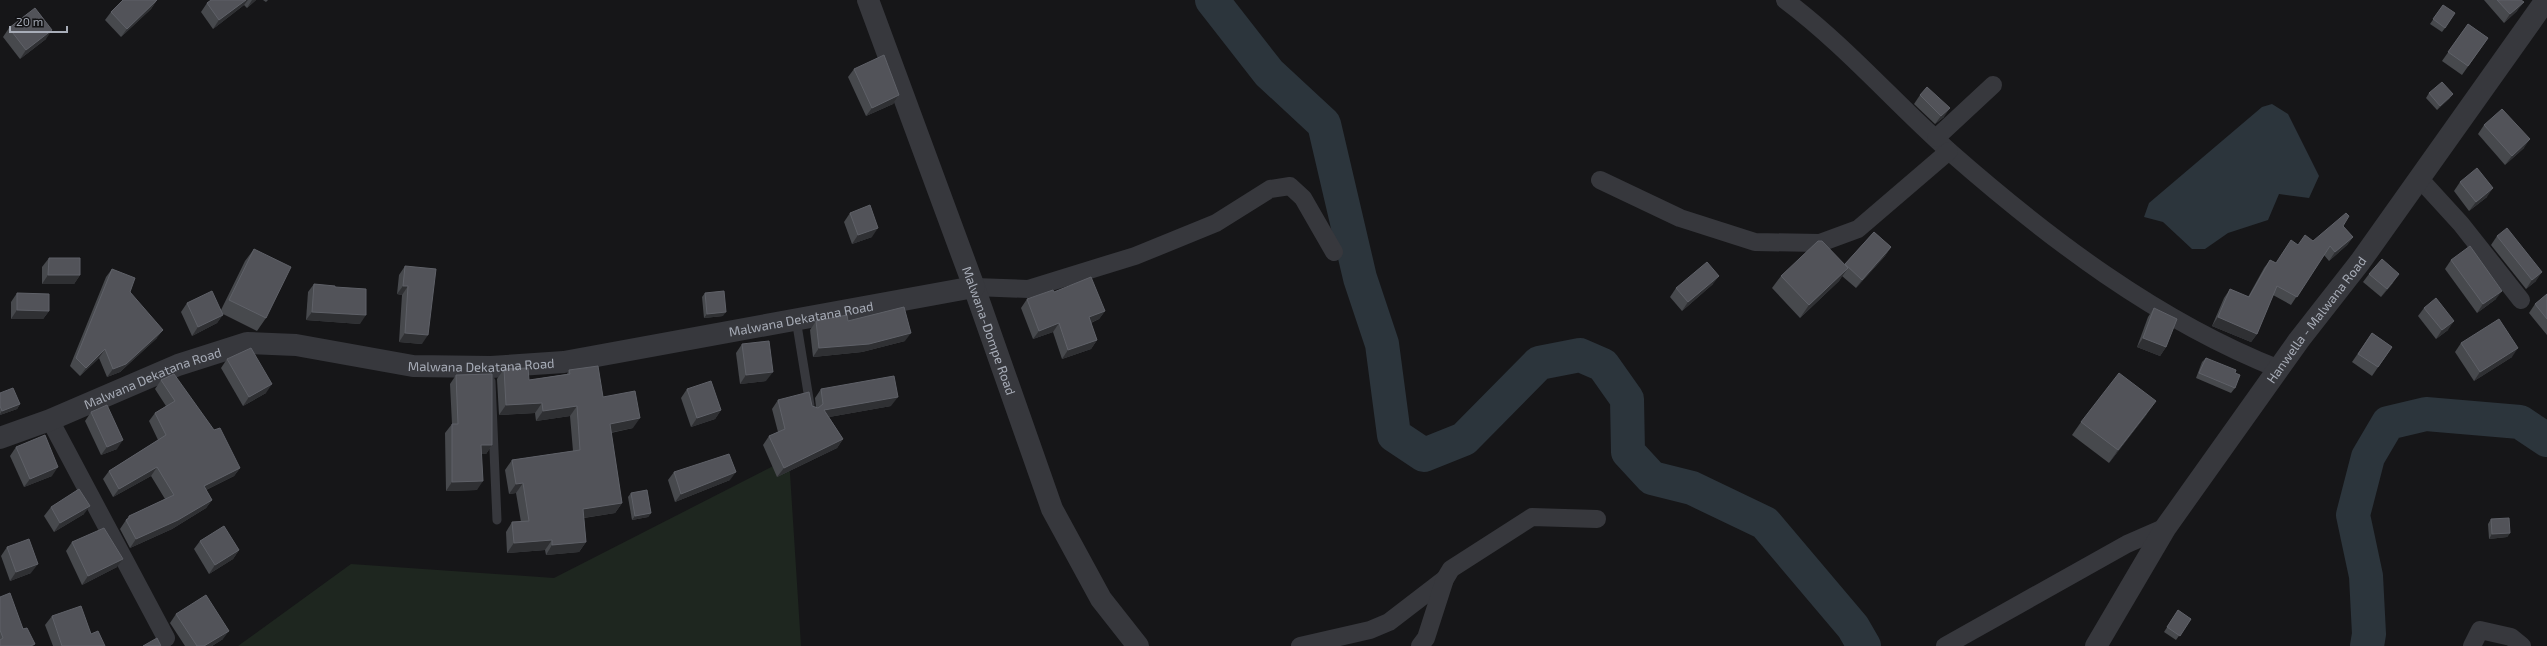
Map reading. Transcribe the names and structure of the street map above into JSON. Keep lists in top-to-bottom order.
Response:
{
  "streets": {
    "street": ["Malwana Dekatana Road", "Hanwella - Malwana Road", "Malwana-Dompe Road"]
  },
  "crossings": [
    ["Malwana Dekatana Road", "Malwana-Dompe Road"]
  ],
  "scale_bar": "20 m"
}
